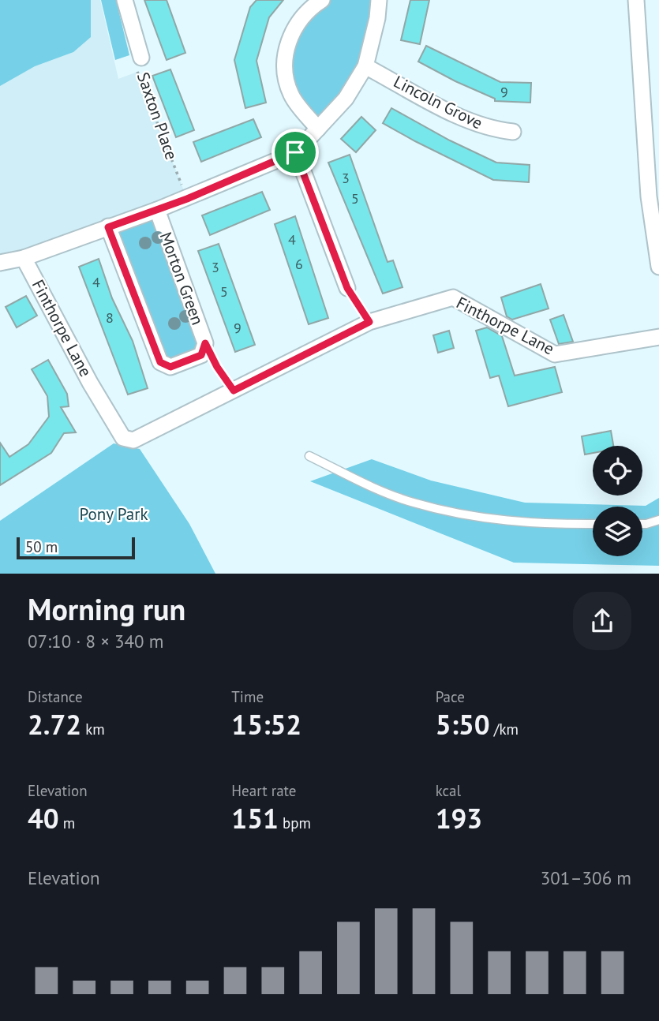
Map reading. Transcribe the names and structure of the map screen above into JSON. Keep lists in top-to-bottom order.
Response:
{
  "streets": {
    "street": [
      "Lincoln Grove",
      "Saxton Place",
      "Morton Green",
      "Finthorpe Lane"
    ]
  },
  "parks": ["Pony Park"],
  "house_numbers": [
    "9",
    "3",
    "5",
    "4",
    "6",
    "3",
    "4",
    "5",
    "8",
    "9"
  ],
  "scale_bar": "50 m",
  "page": {
    "scale": "50 m",
    "heading": ["Morning run", "07:10 · 8 × 340 m"],
    "stats": [
      ["Distance", "2.72 km"],
      ["Time", "15:52"],
      ["Pace", "5:50 /km"],
      ["Elevation", "40 m"],
      ["Heart rate", "151 bpm"],
      ["kcal", "193"]
    ],
    "chart": ["Elevation", "301–306 m"]
  }
}
